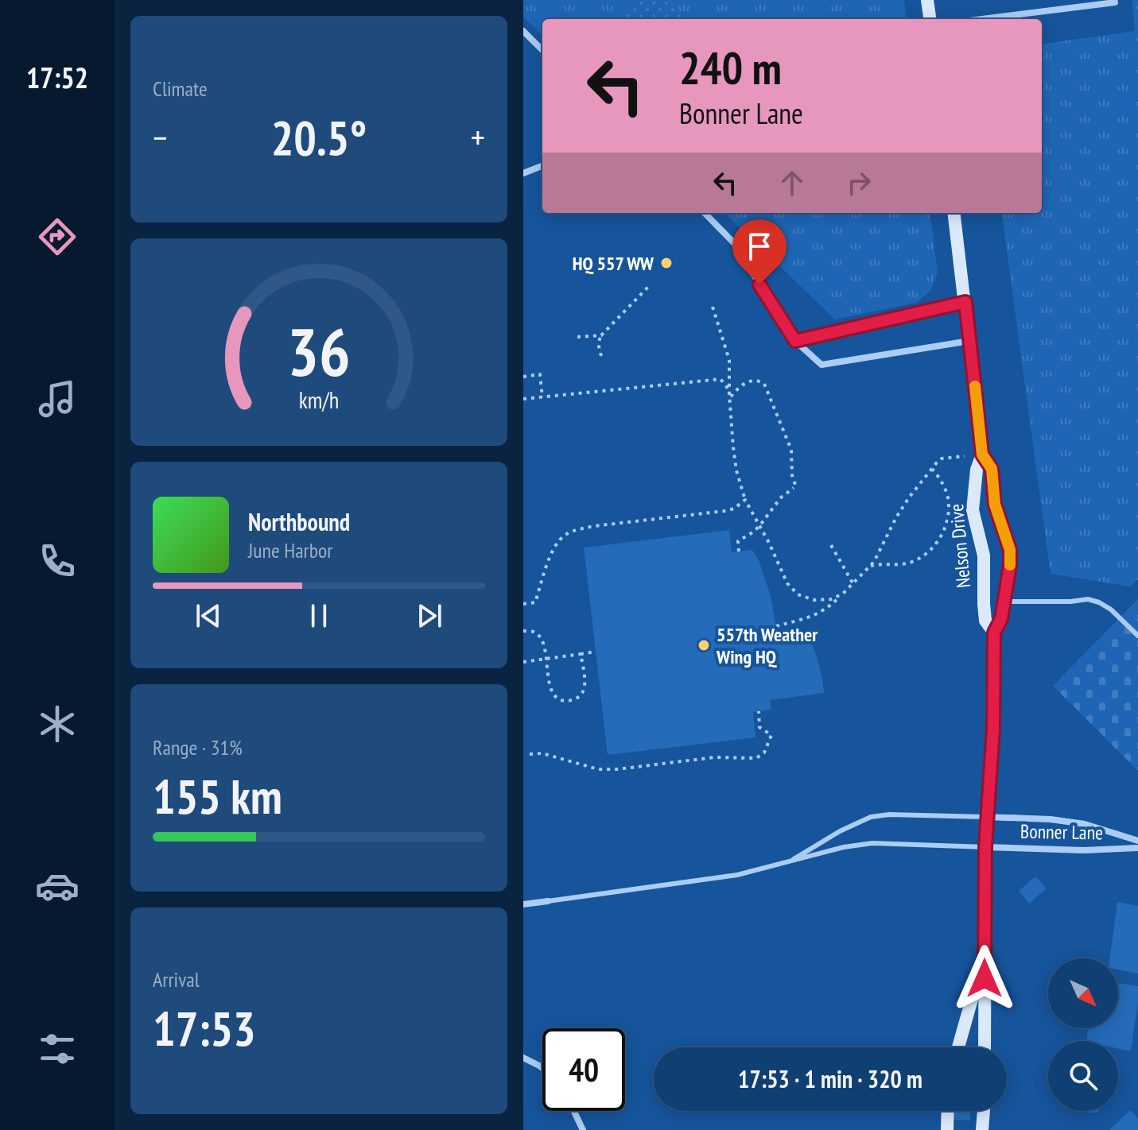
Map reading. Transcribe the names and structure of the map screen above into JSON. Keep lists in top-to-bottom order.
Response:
{
  "streets": {
    "street": ["Nelson Drive", "Bonner Lane"]
  },
  "crossings": [
    ["Nelson Drive", "Bonner Lane"]
  ],
  "places": ["HQ 557 WW", "557th Weather Wing HQ"],
  "north": "bottom right",
  "page": {
    "tabs": "17:52",
    "tile": [
      "Climate",
      ["Range · 31%", "155 km"],
      ["Arrival", "17:53"]
    ],
    "turn": ["240 m", "Bonner Lane"],
    "heat": ["−", "20.5°", "+"],
    "song": ["Northbound", "June Harbor"],
    "limit": "40",
    "trip": "17:53 · 1 min · 320 m",
    "gauge": ["36", "km/h"]
  }
}
